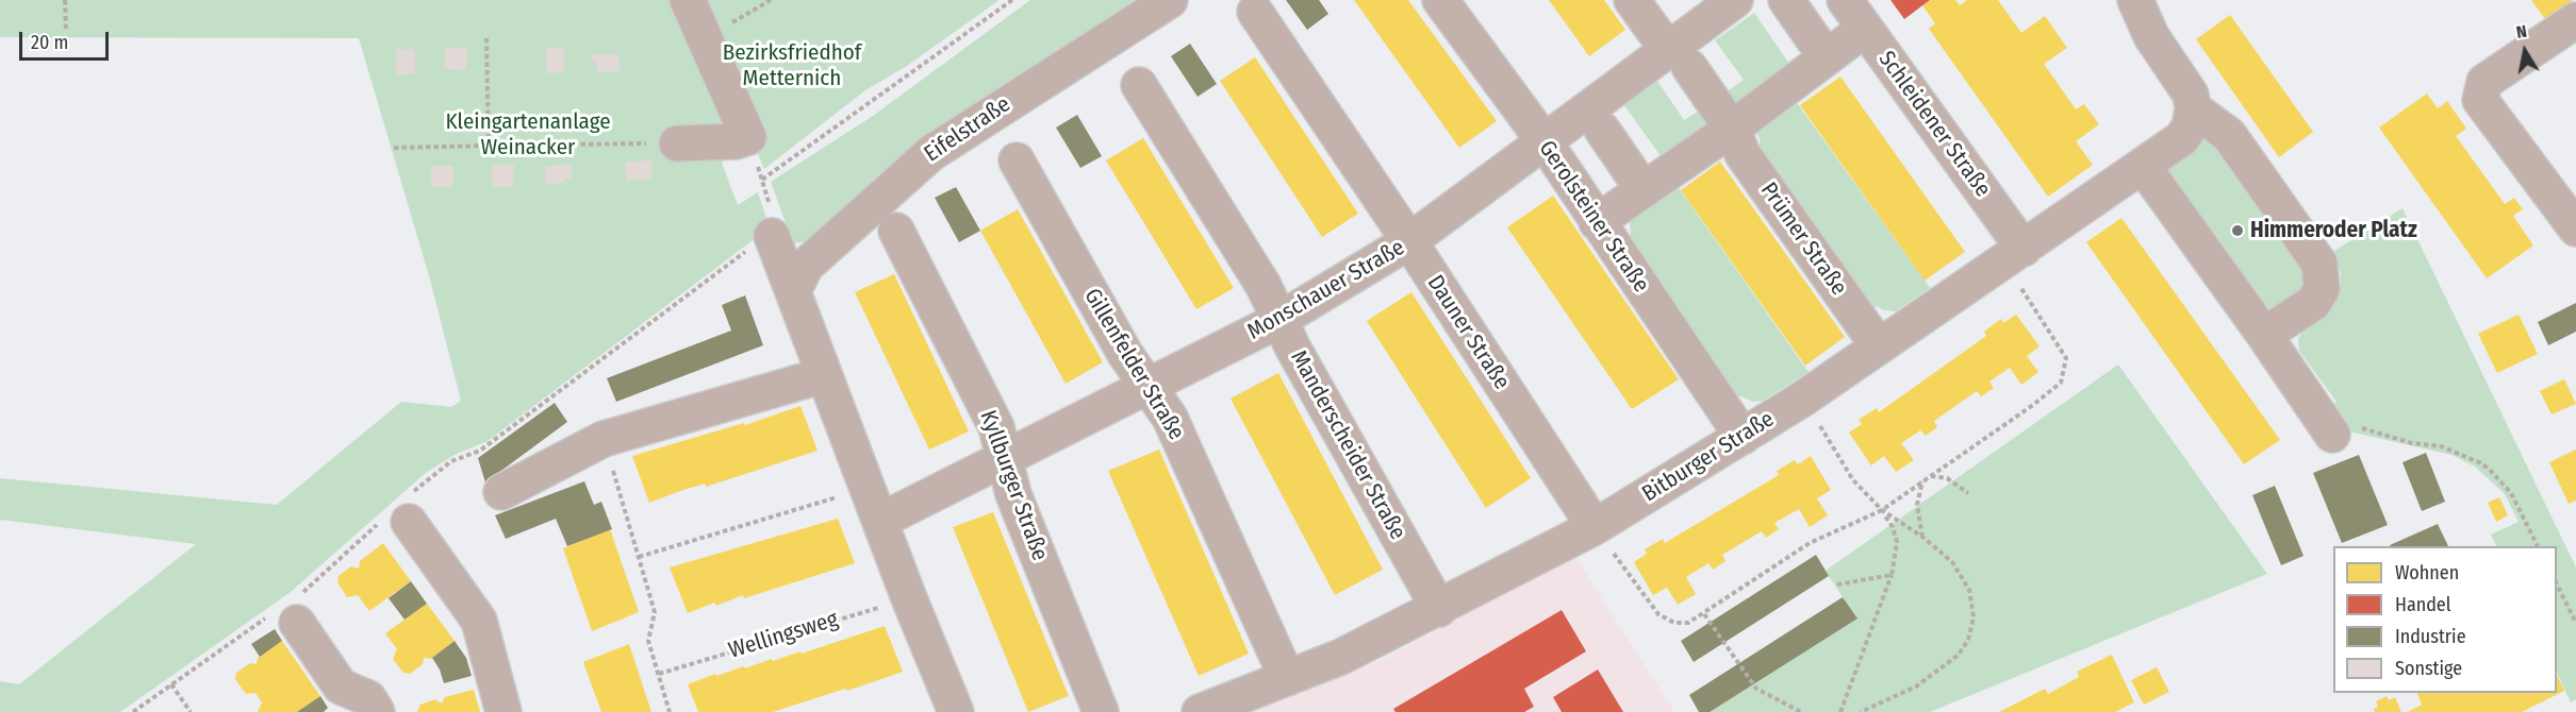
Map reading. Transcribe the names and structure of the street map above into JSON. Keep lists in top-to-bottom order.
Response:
{
  "streets": {
    "street": [
      "Schleidener Straße",
      "Eifelstraße",
      "Gerolsteiner Straße",
      "Prümer Straße",
      "Monschauer Straße",
      "Dauner Straße",
      "Gillenfelder Straße",
      "Manderscheider Straße",
      "Bitburger Straße",
      "Kyllburger Straße"
    ],
    "path": ["Wellingsweg"]
  },
  "crossings": [
    ["Schleidener Straße", "Bitburger Straße"],
    ["Gerolsteiner Straße", "Monschauer Straße"],
    ["Gerolsteiner Straße", "Bitburger Straße"],
    ["Prümer Straße", "Monschauer Straße"],
    ["Prümer Straße", "Bitburger Straße"],
    ["Monschauer Straße", "Dauner Straße"],
    ["Monschauer Straße", "Gillenfelder Straße"],
    ["Monschauer Straße", "Manderscheider Straße"],
    ["Monschauer Straße", "Kyllburger Straße"],
    ["Dauner Straße", "Bitburger Straße"],
    ["Gillenfelder Straße", "Bitburger Straße"],
    ["Manderscheider Straße", "Bitburger Straße"]
  ],
  "parks": ["Bezirksfriedhof Metternich", "Kleingartenanlage Weinacker"],
  "places": ["Himmeroder Platz"],
  "legend": [
    "Wohnen",
    "Handel",
    "Industrie",
    "Sonstige"
  ],
  "scale_bar": "20 m",
  "north": "top"
}
